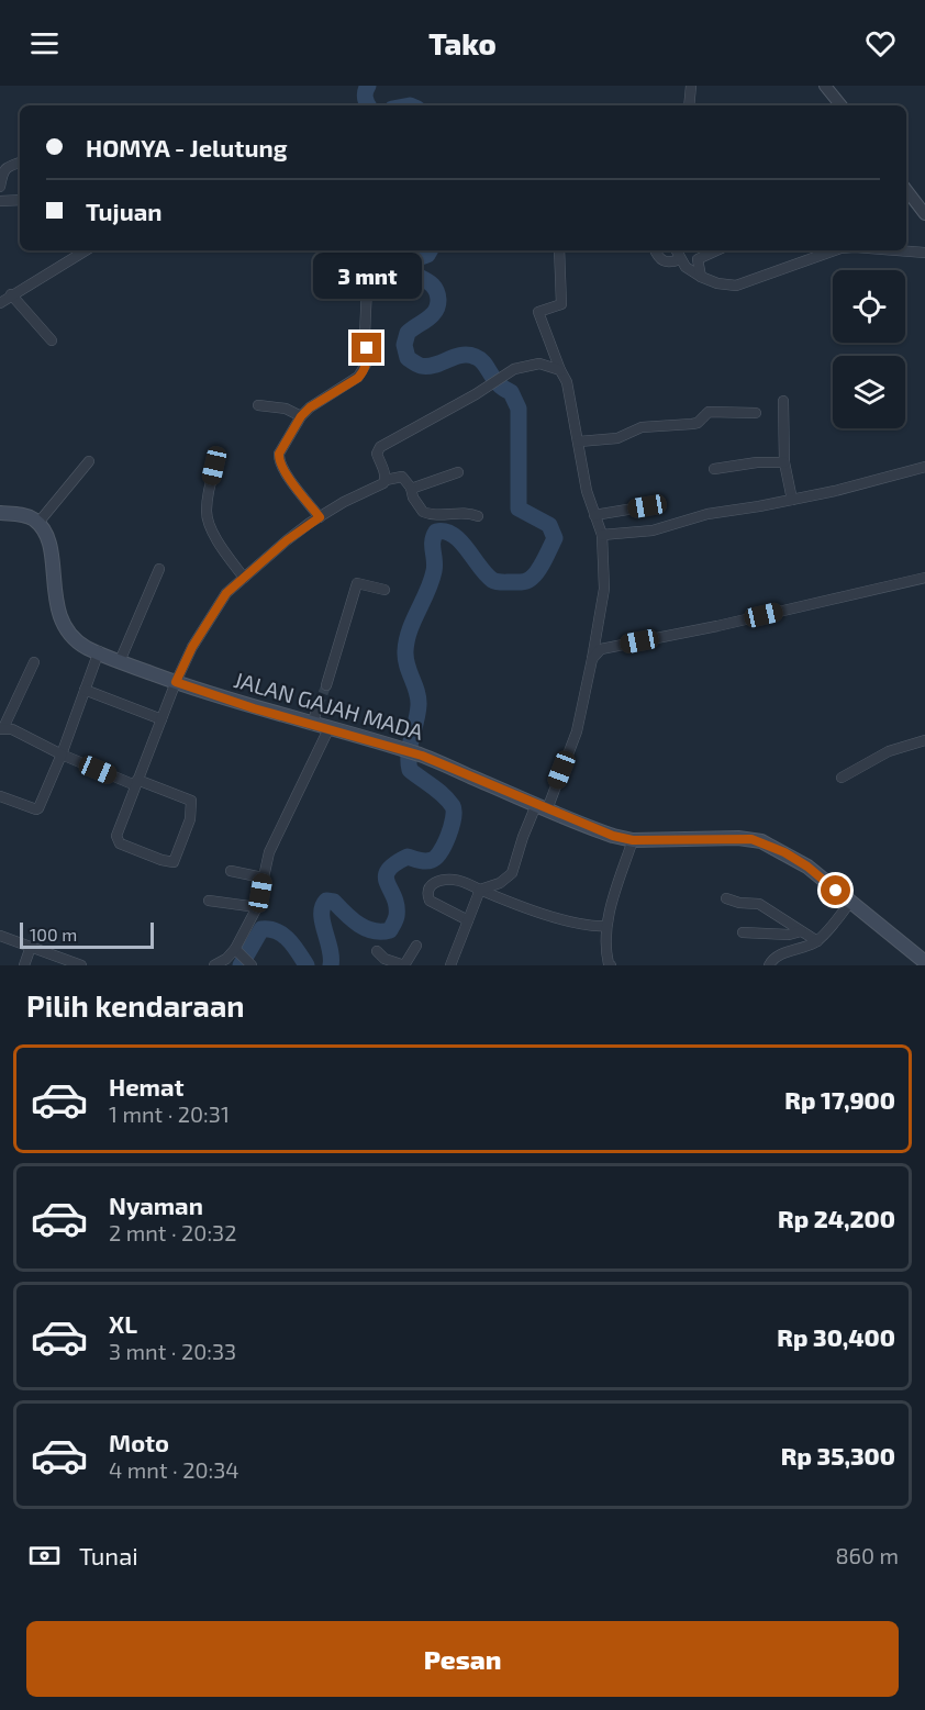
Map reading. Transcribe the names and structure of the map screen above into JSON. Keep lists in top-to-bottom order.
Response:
{
  "streets": {
    "main road": ["JALAN GAJAH MADA"]
  },
  "scale_bar": "100 m",
  "page": {
    "header": "Tako",
    "banner": ["HOMYA - Jelutung", "Tujuan"],
    "bubble": "3 mnt",
    "scale": "100 m",
    "heading": "Pilih kendaraan",
    "list": [
      {
        "name": "Hemat",
        "note": "1 mnt · 20:31",
        "value": "Rp 17,900"
      },
      {
        "name": "Nyaman",
        "note": "2 mnt · 20:32",
        "value": "Rp 24,200"
      },
      {
        "name": "XL",
        "note": "3 mnt · 20:33",
        "value": "Rp 30,400"
      },
      {
        "name": "Moto",
        "note": "4 mnt · 20:34",
        "value": "Rp 35,300"
      }
    ],
    "pay": ["Tunai", "860 m"],
    "buttons": "Pesan"
  }
}
